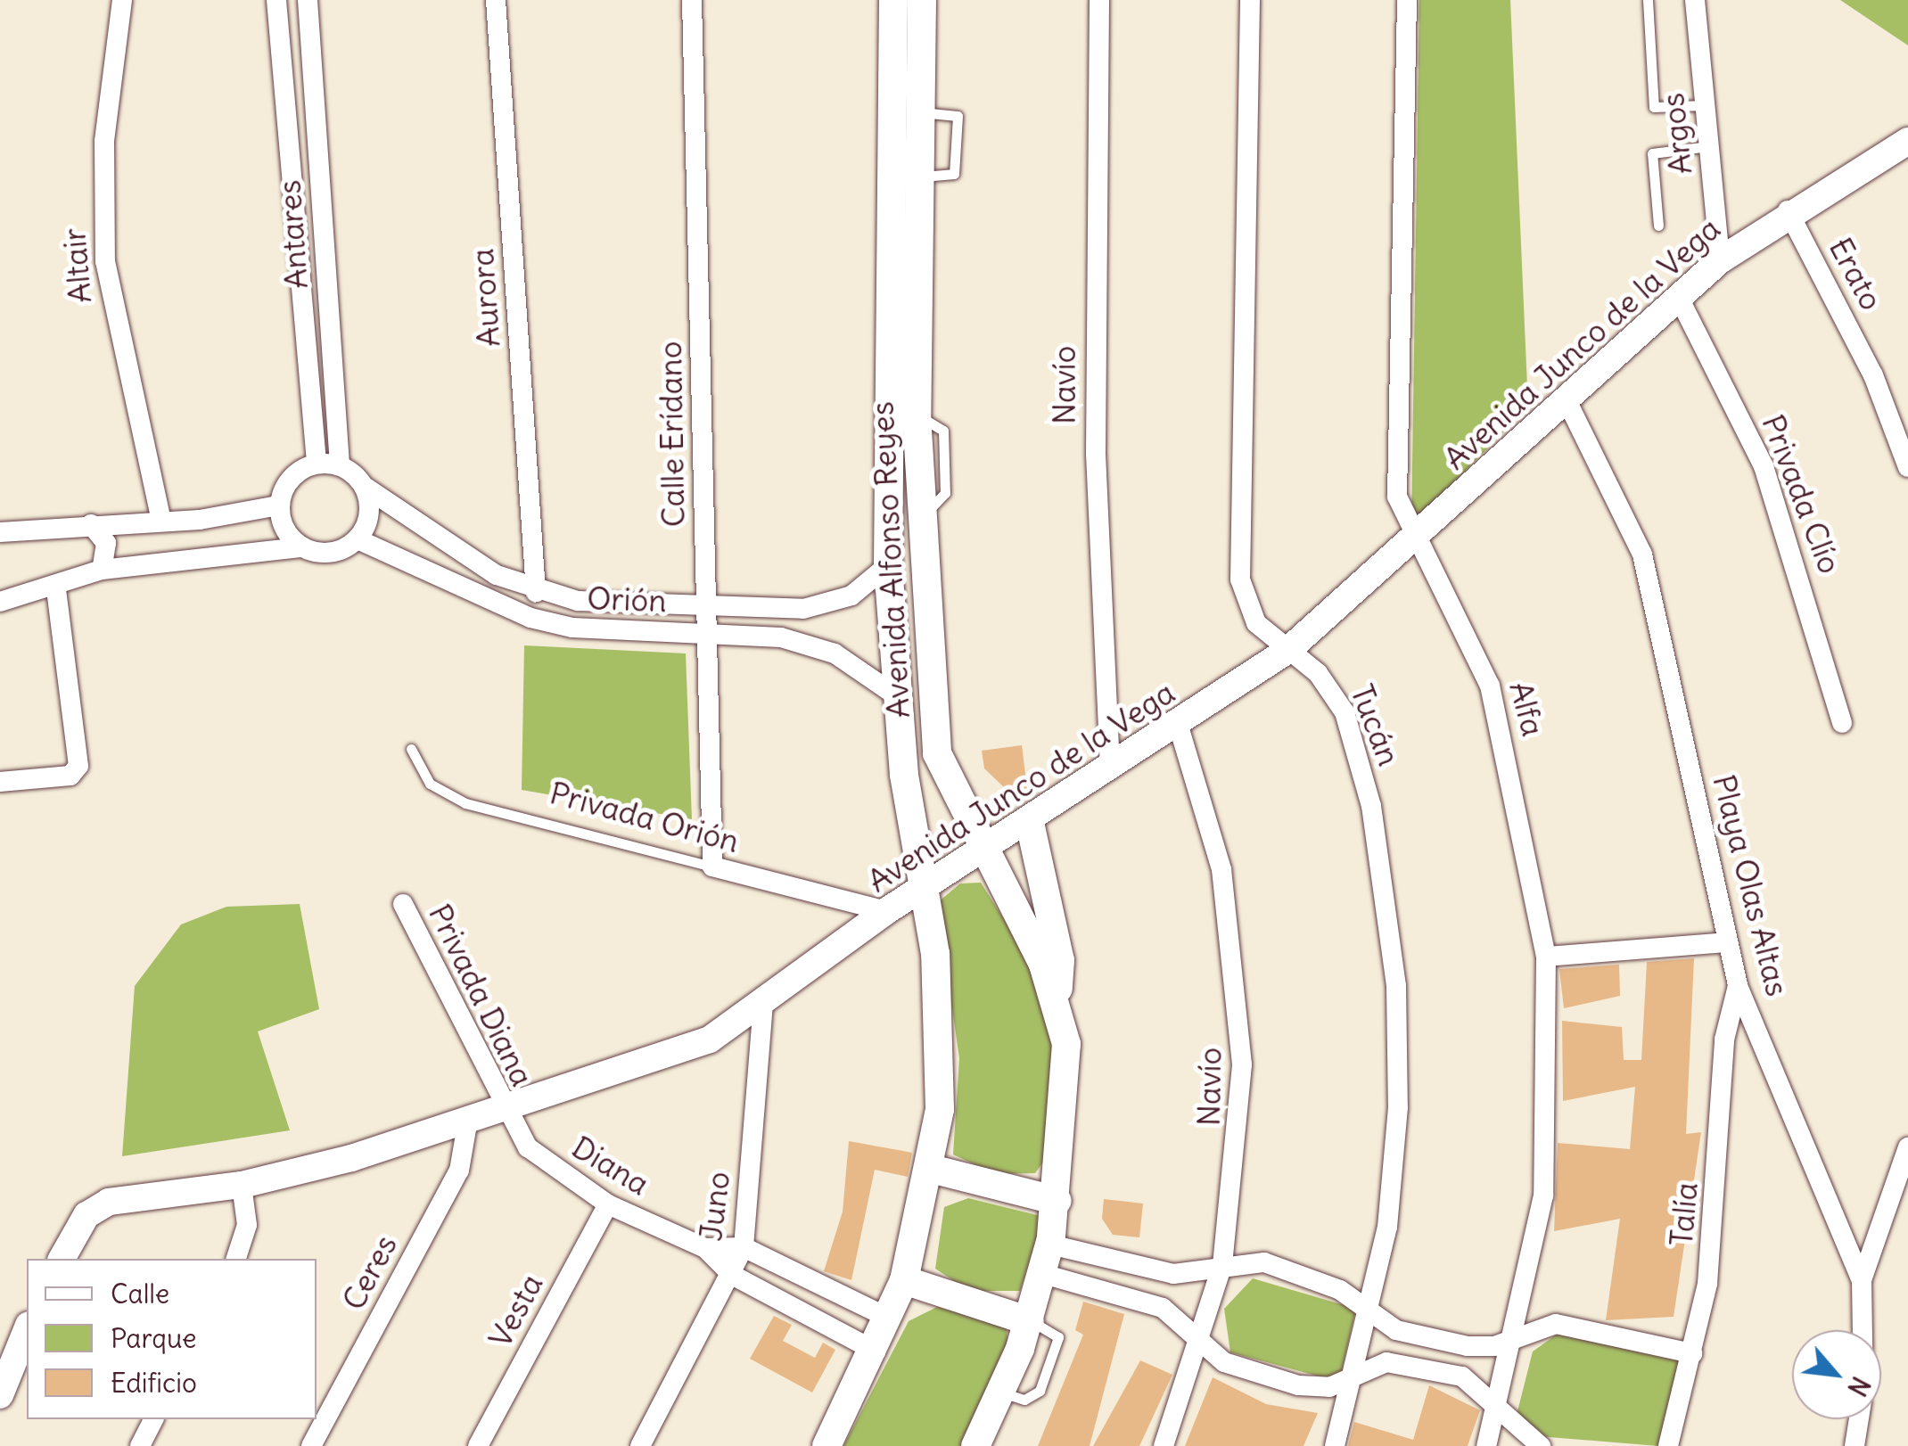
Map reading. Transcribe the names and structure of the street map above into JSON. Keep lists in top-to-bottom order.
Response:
{
  "streets": {
    "main road": ["Avenida Alfonso Reyes"],
    "street": [
      "Argos",
      "Antares",
      "Altair",
      "Erato",
      "Aurora",
      "Avenida Junco de la Vega",
      "Navío",
      "Calle Erídano",
      "Privada Clío",
      "Orión",
      "Alfa",
      "Tucán",
      "Privada Orión",
      "Playa Olas Altas",
      "Privada Diana",
      "Diana",
      "Juno",
      "Talía",
      "Ceres",
      "Vesta"
    ]
  },
  "crossings": [
    ["Argos", "Avenida Junco de la Vega"],
    ["Antares", "Orión"],
    ["Erato", "Avenida Junco de la Vega"],
    ["Aurora", "Orión"],
    ["Avenida Junco de la Vega", "Navío"],
    ["Avenida Junco de la Vega", "Privada Clío"],
    ["Avenida Junco de la Vega", "Avenida Alfonso Reyes"],
    ["Avenida Junco de la Vega", "Alfa"],
    ["Avenida Junco de la Vega", "Tucán"],
    ["Avenida Junco de la Vega", "Privada Orión"],
    ["Avenida Junco de la Vega", "Playa Olas Altas"],
    ["Avenida Junco de la Vega", "Privada Diana"],
    ["Avenida Junco de la Vega", "Diana"],
    ["Avenida Junco de la Vega", "Juno"],
    ["Avenida Junco de la Vega", "Ceres"],
    ["Calle Erídano", "Orión"],
    ["Calle Erídano", "Privada Orión"],
    ["Avenida Alfonso Reyes", "Orión"],
    ["Avenida Alfonso Reyes", "Diana"],
    ["Playa Olas Altas", "Talía"],
    ["Privada Diana", "Diana"],
    ["Diana", "Juno"],
    ["Diana", "Vesta"]
  ],
  "legend": ["Calle", "Parque", "Edificio"],
  "north": "bottom right"
}
